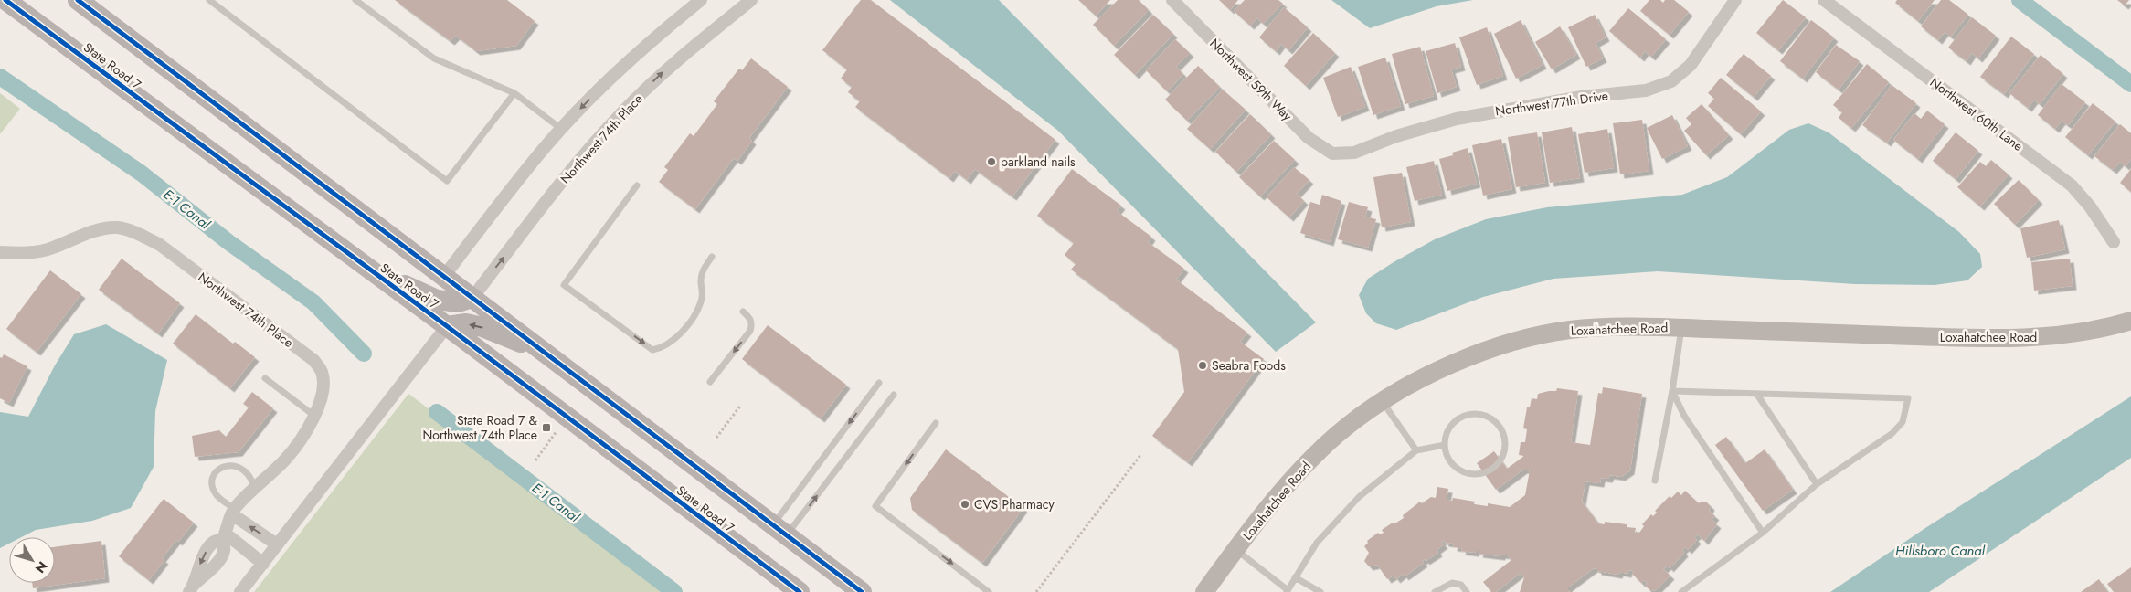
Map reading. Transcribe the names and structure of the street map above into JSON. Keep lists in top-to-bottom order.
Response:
{
  "streets": {
    "main road": ["State Road 7", "Loxahatchee Road"],
    "street": [
      "Northwest 59th Way",
      "Northwest 77th Drive",
      "Northwest 60th Lane",
      "Northwest 74th Place"
    ]
  },
  "crossings": [
    ["Northwest 59th Way", "Northwest 77th Drive"]
  ],
  "water": ["E-1 Canal", "Hillsboro Canal"],
  "places": {
    "other": ["parkland nails", "Seabra Foods", "CVS Pharmacy"],
    "transit": ["State Road 7 & Northwest 74th Place"]
  },
  "north": "bottom right"
}
